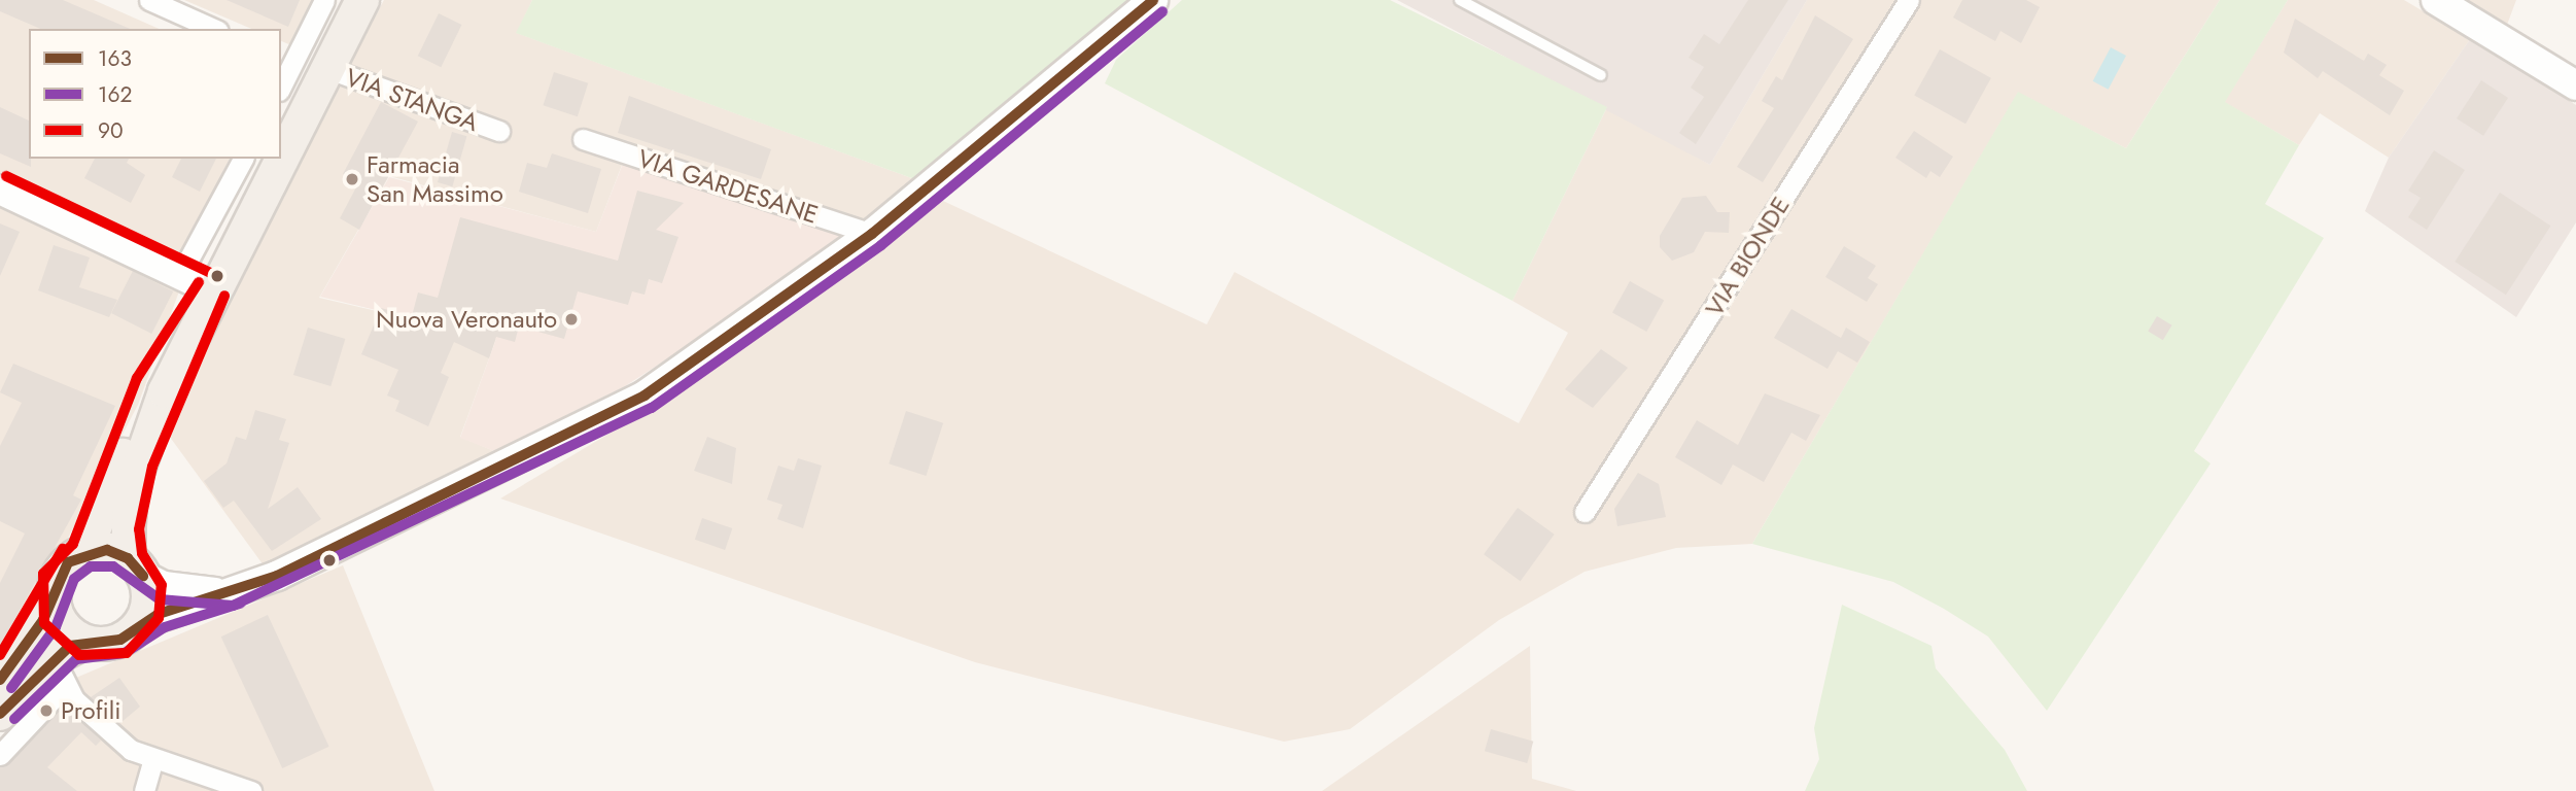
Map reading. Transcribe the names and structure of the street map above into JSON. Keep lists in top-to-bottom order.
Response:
{
  "streets": {
    "main road": ["VIA STANGA"],
    "street": ["VIA GARDESANE", "VIA BIONDE"]
  },
  "places": ["Farmacia San Massimo", "Nuova Veronauto", "Profili"],
  "lines": ["transit line 163", "transit line 162", "transit line 90"],
  "legend": ["163", "162", "90"]
}
